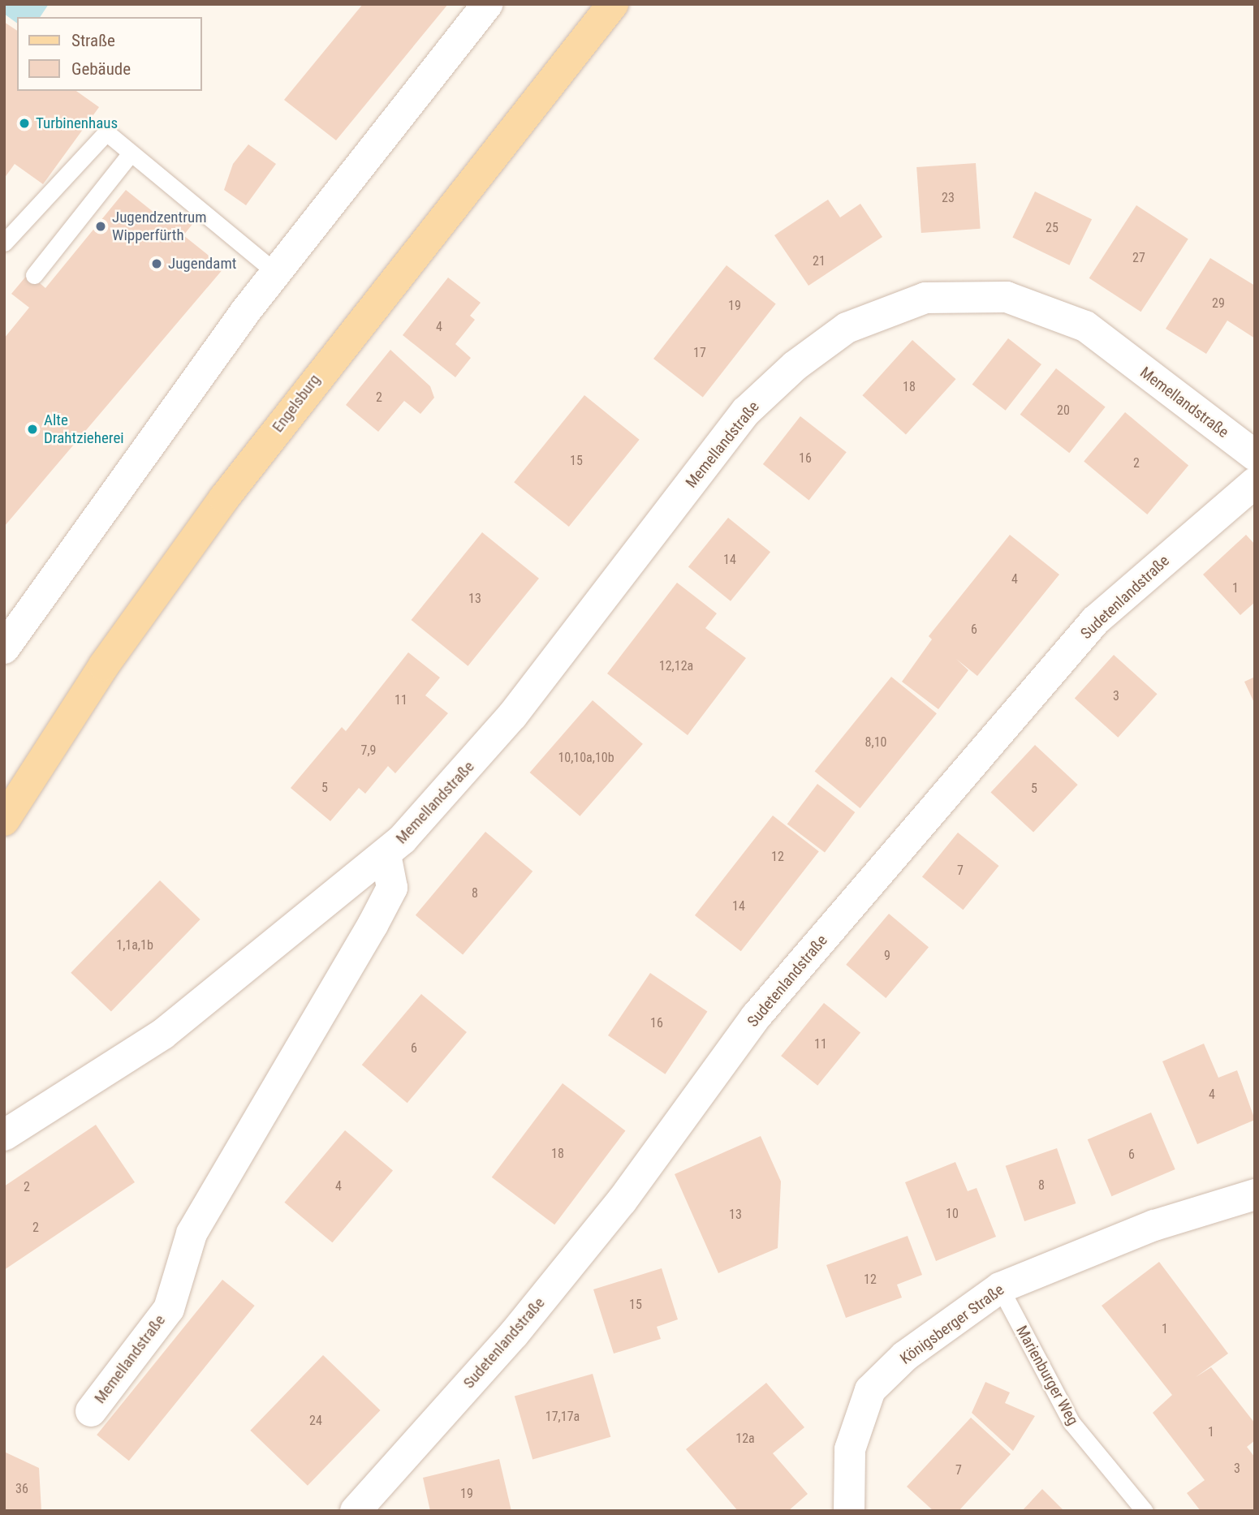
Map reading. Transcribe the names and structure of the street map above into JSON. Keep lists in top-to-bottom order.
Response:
{
  "streets": {
    "main road": ["Engelsburg"],
    "street": ["Memellandstraße", "Sudetenlandstraße", "Königsberger Straße"],
    "lane": ["Marienburger Weg"]
  },
  "crossings": [
    ["Königsberger Straße", "Marienburger Weg"]
  ],
  "places": [
    "Turbinenhaus",
    "Jugendzentrum Wipperfürth",
    "Jugendamt",
    "Alte Drahtzieherei"
  ],
  "house_numbers": [
    "23",
    "25",
    "27",
    "21",
    "29",
    "19",
    "4",
    "17",
    "18",
    "2",
    "20",
    "16",
    "15",
    "2",
    "14",
    "4",
    "1",
    "13",
    "6",
    "12,12a",
    "3",
    "11",
    "8,10",
    "7,9",
    "10,10a,10b",
    "5",
    "5",
    "12",
    "7",
    "8",
    "14",
    "1,1a,1b",
    "9",
    "16",
    "11",
    "6",
    "4",
    "18",
    "6",
    "8",
    "4",
    "2",
    "10",
    "13",
    "2",
    "12",
    "15",
    "1",
    "17,17a",
    "24",
    "1",
    "12a",
    "3",
    "7",
    "36",
    "19"
  ],
  "legend": ["Straße", "Gebäude"]
}
